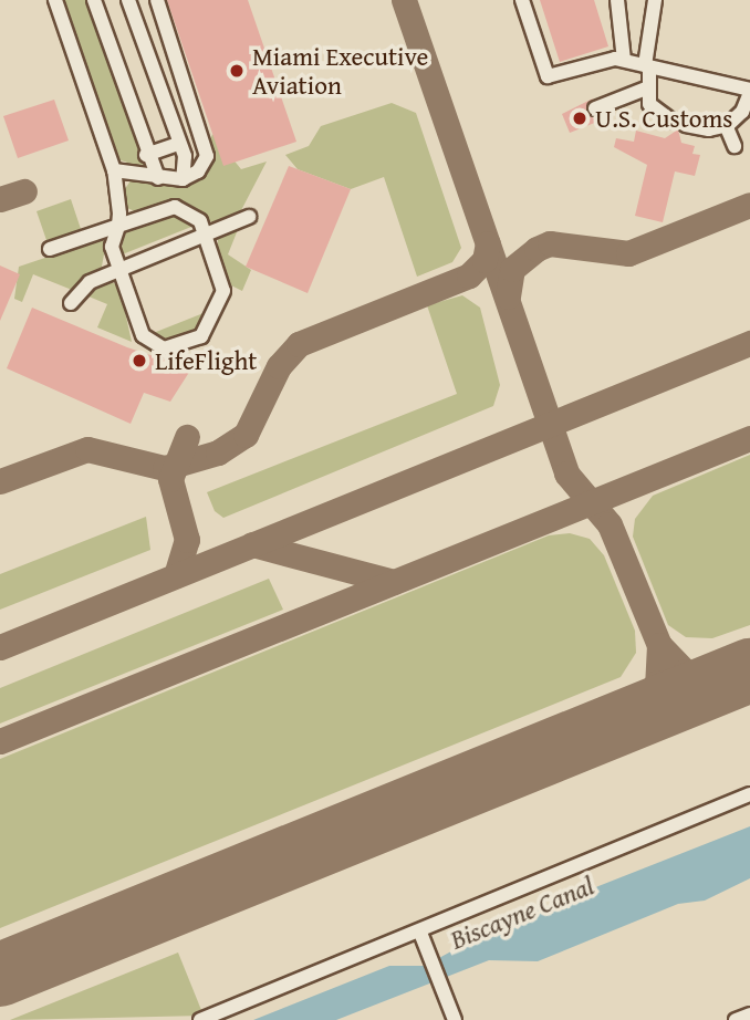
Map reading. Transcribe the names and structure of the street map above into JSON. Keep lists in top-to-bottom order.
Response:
{
  "water": ["Biscayne Canal"],
  "places": ["Miami Executive Aviation", "U.S. Customs", "LifeFlight"]
}
